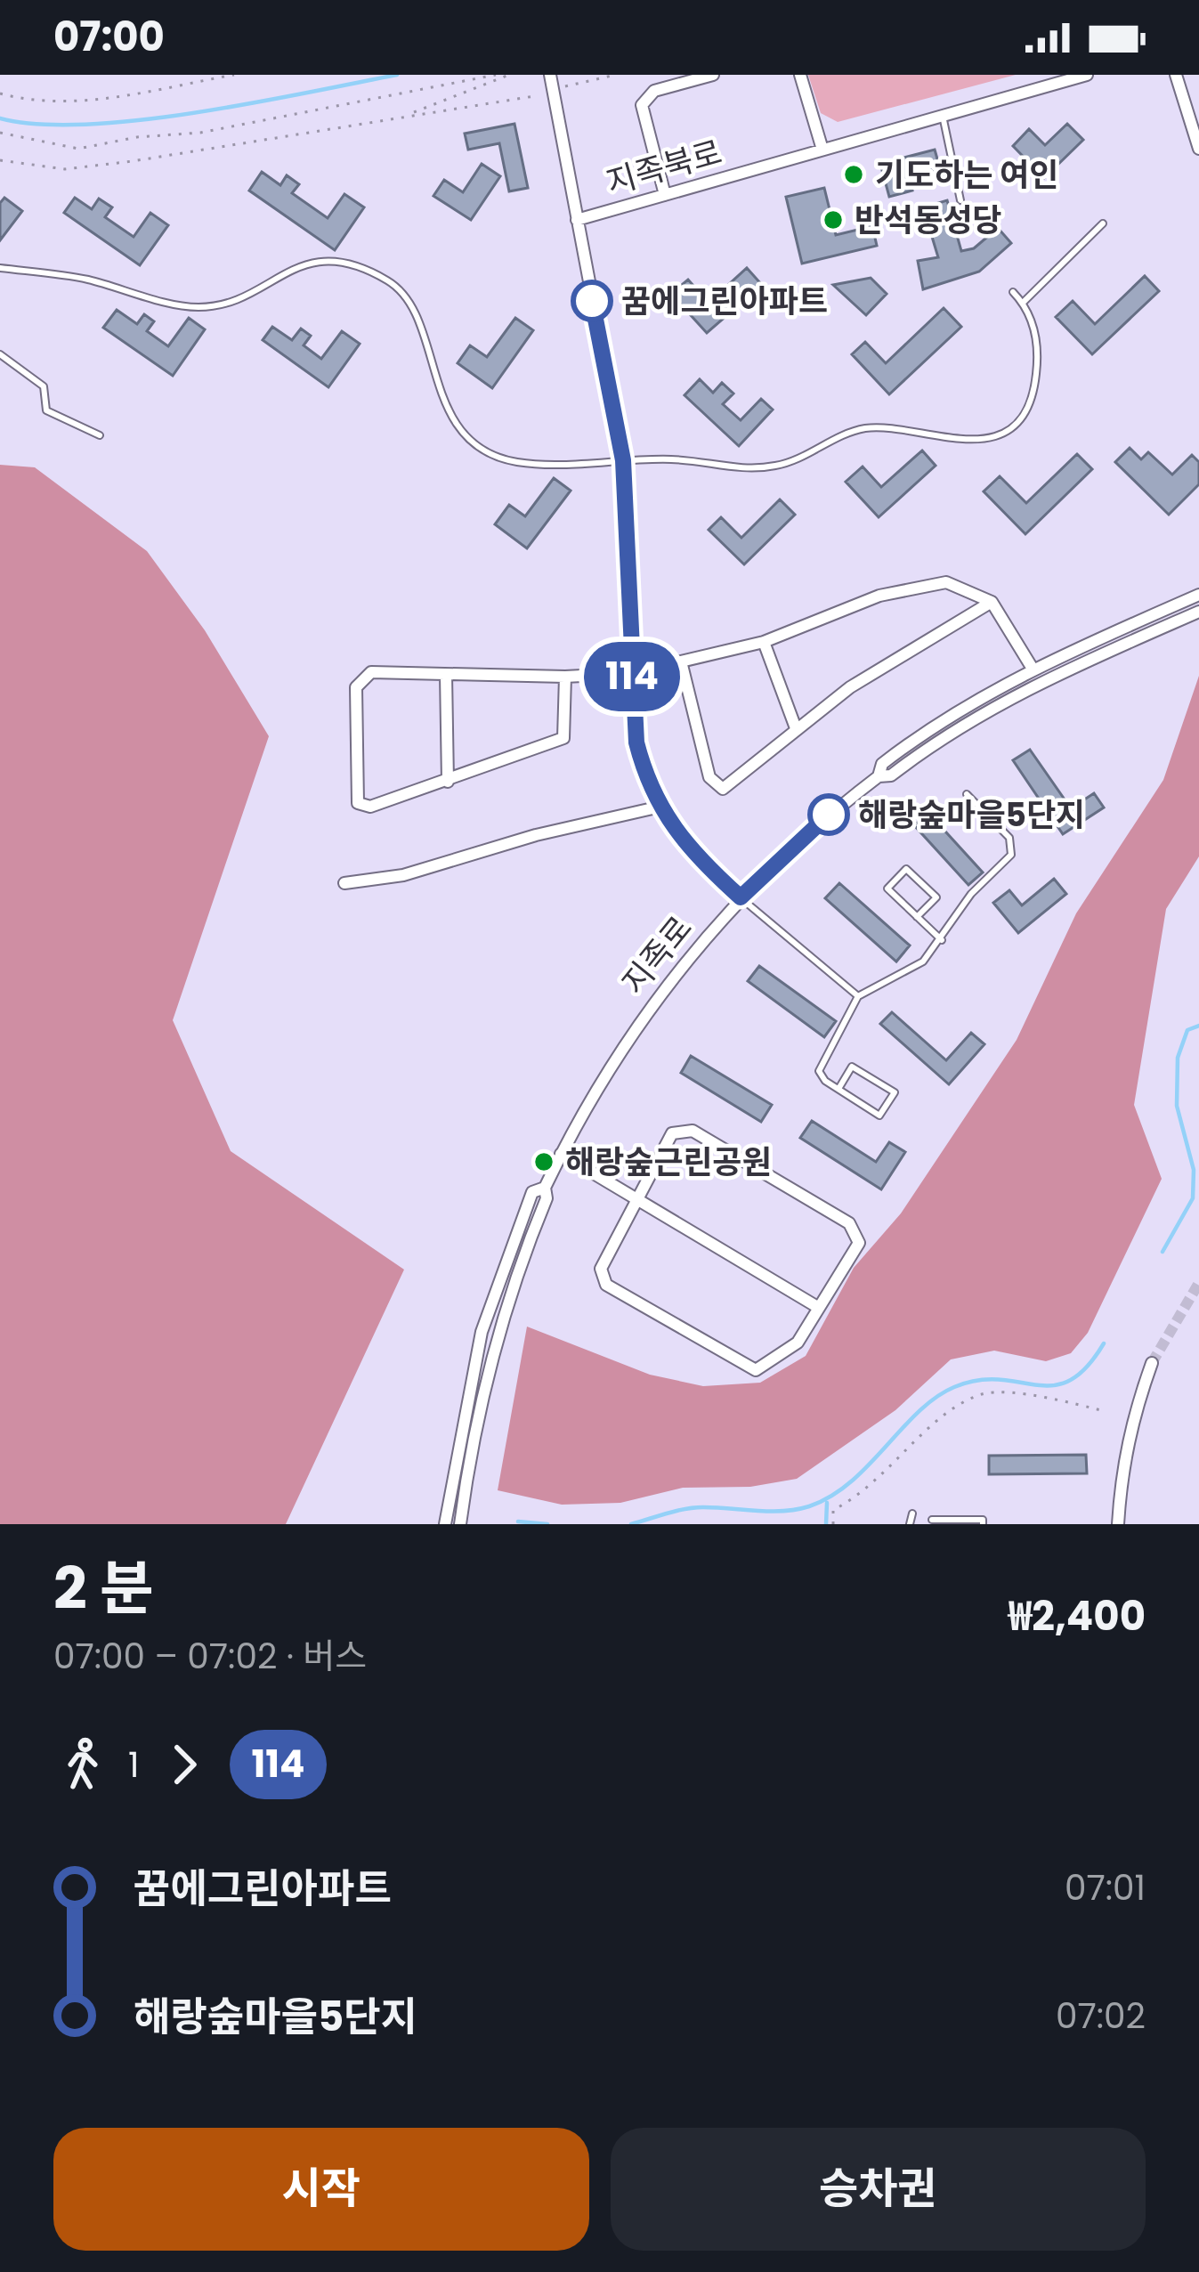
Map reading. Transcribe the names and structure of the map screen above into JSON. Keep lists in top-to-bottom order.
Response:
{
  "streets": {
    "street": ["지족북로", "지족로"]
  },
  "crossings": [
    ["지족북로", "지족로"]
  ],
  "places": [
    "기도하는 여인",
    "반석동성당",
    "꿈에그린아파트",
    "해랑숲마을5단지",
    "해랑숲근린공원"
  ],
  "lines": ["bus line 114"],
  "page": {
    "status": "07:00",
    "on_map": "114",
    "heading": ["2 분", "07:00 – 07:02 · 버스", "₩2,400"],
    "legs": ["1", "114"],
    "list": [
      {
        "name": "꿈에그린아파트",
        "value": "07:01"
      },
      {
        "name": "해랑숲마을5단지",
        "value": "07:02"
      }
    ],
    "buttons": ["시작", "승차권"]
  }
}
